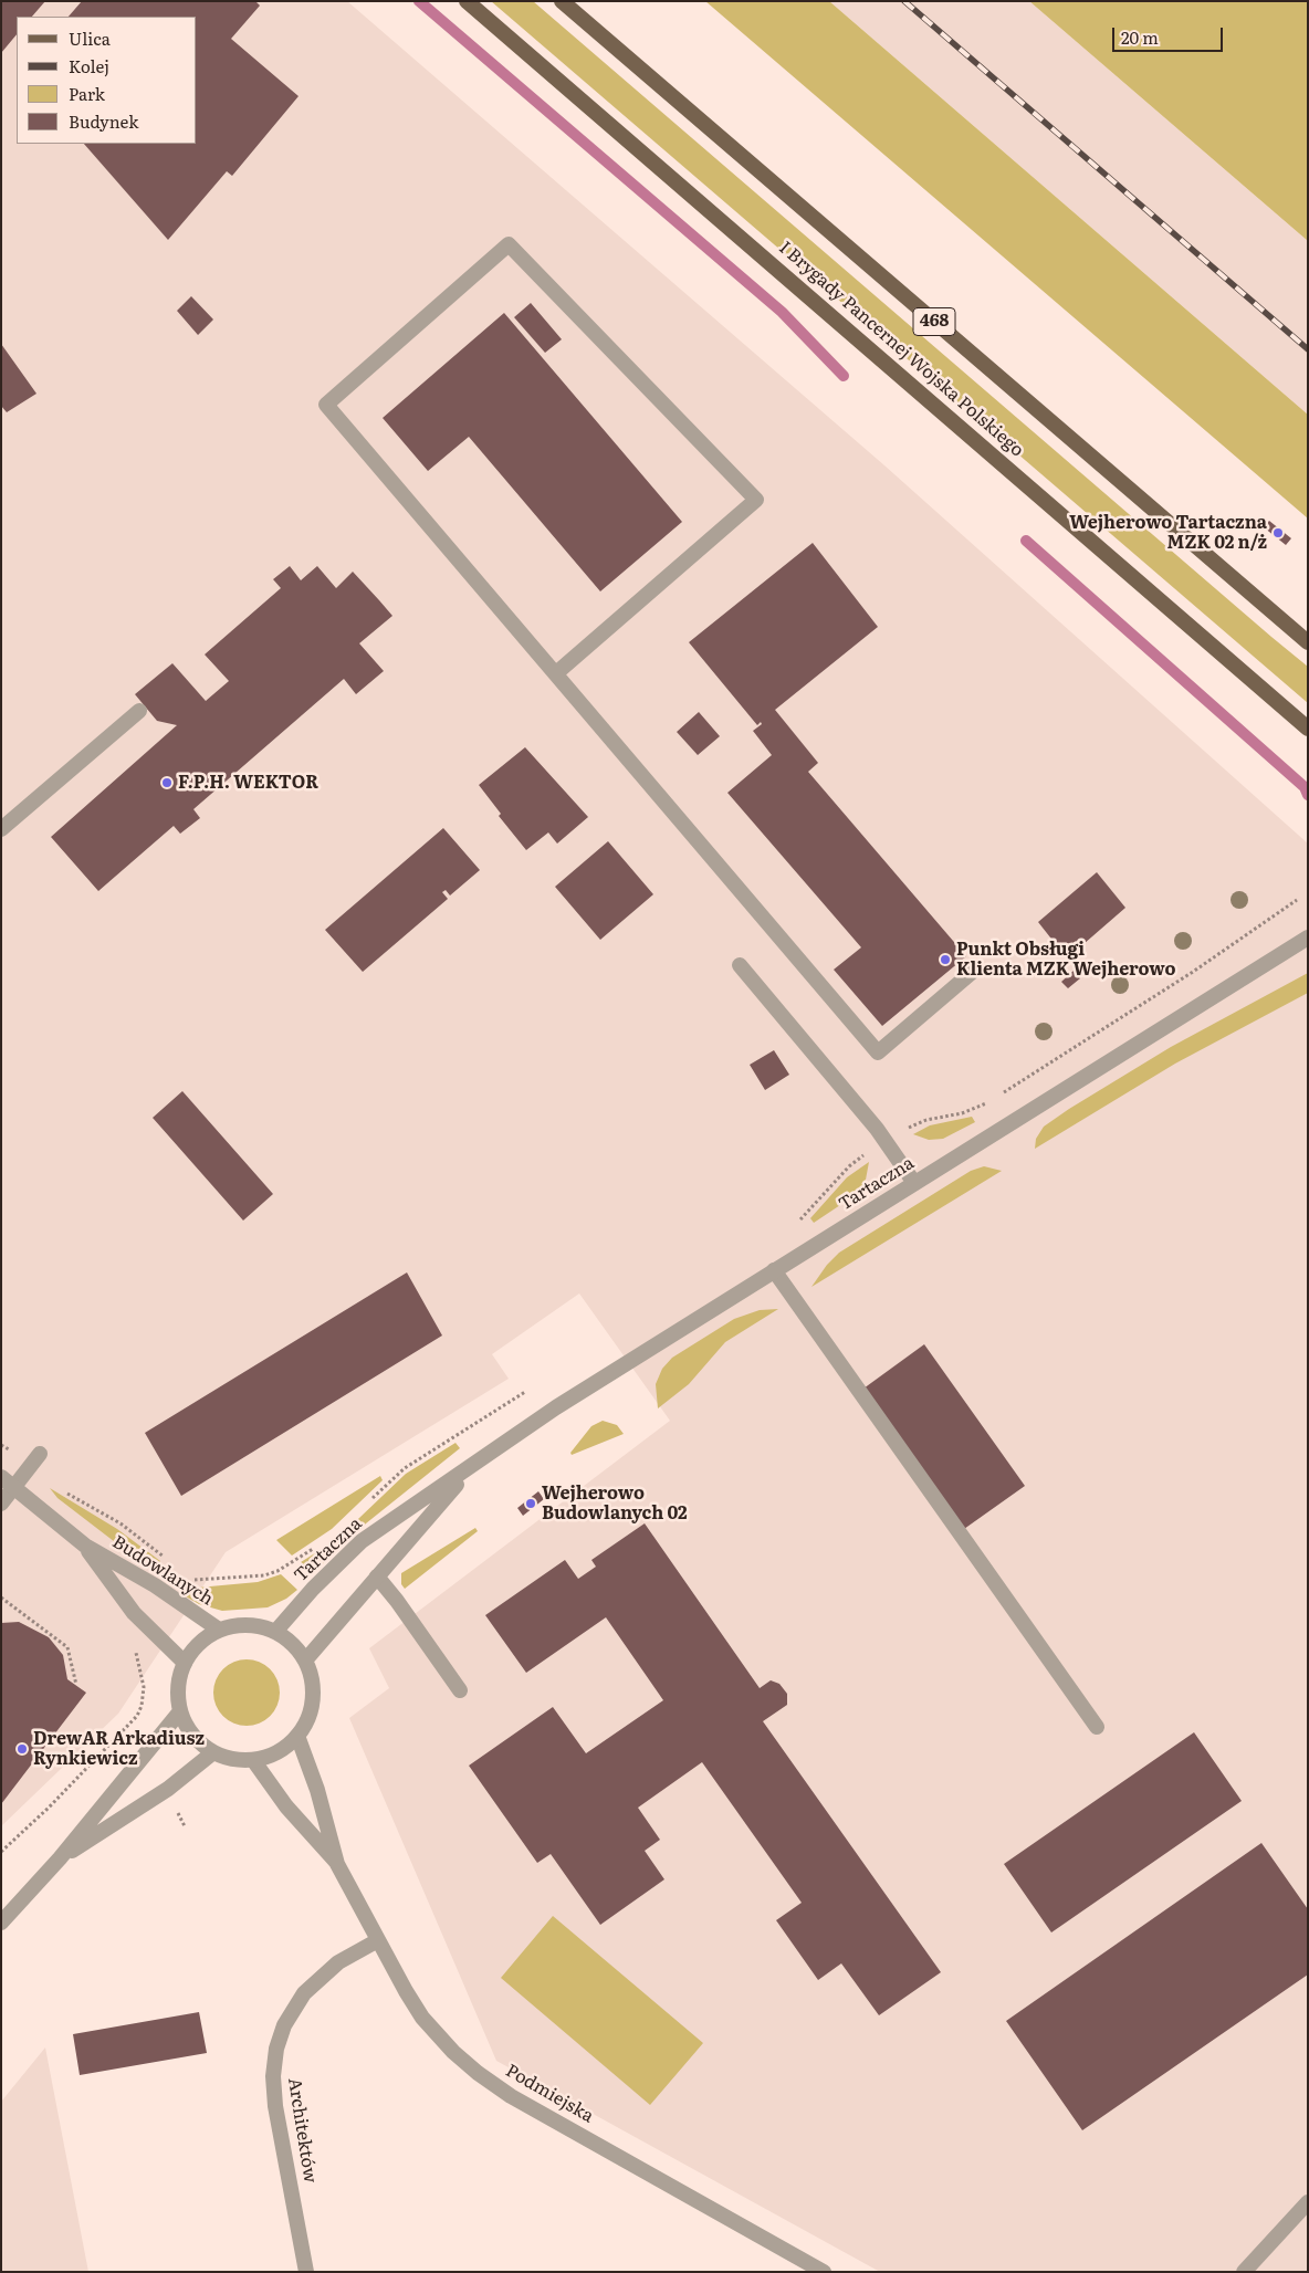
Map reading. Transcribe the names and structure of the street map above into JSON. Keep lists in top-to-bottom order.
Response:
{
  "streets": {
    "main road": ["468", "I Brygady Pancernej Wojska Polskiego"],
    "street": [
      "Tartaczna",
      "Budowlanych",
      "Podmiejska",
      "Architektów"
    ]
  },
  "crossings": [
    ["Tartaczna", "Budowlanych"],
    ["Tartaczna", "Podmiejska"],
    ["Budowlanych", "Podmiejska"],
    ["Podmiejska", "Architektów"]
  ],
  "places": [
    "Wejherowo Tartaczna MZK 02 n/ż",
    "F.P.H. WEKTOR",
    "Punkt Obsługi Klienta MZK Wejherowo",
    "Wejherowo Budowlanych 02",
    "DrewAR Arkadiusz Rynkiewicz"
  ],
  "legend": [
    "Ulica",
    "Kolej",
    "Park",
    "Budynek"
  ],
  "scale_bar": "20 m"
}
